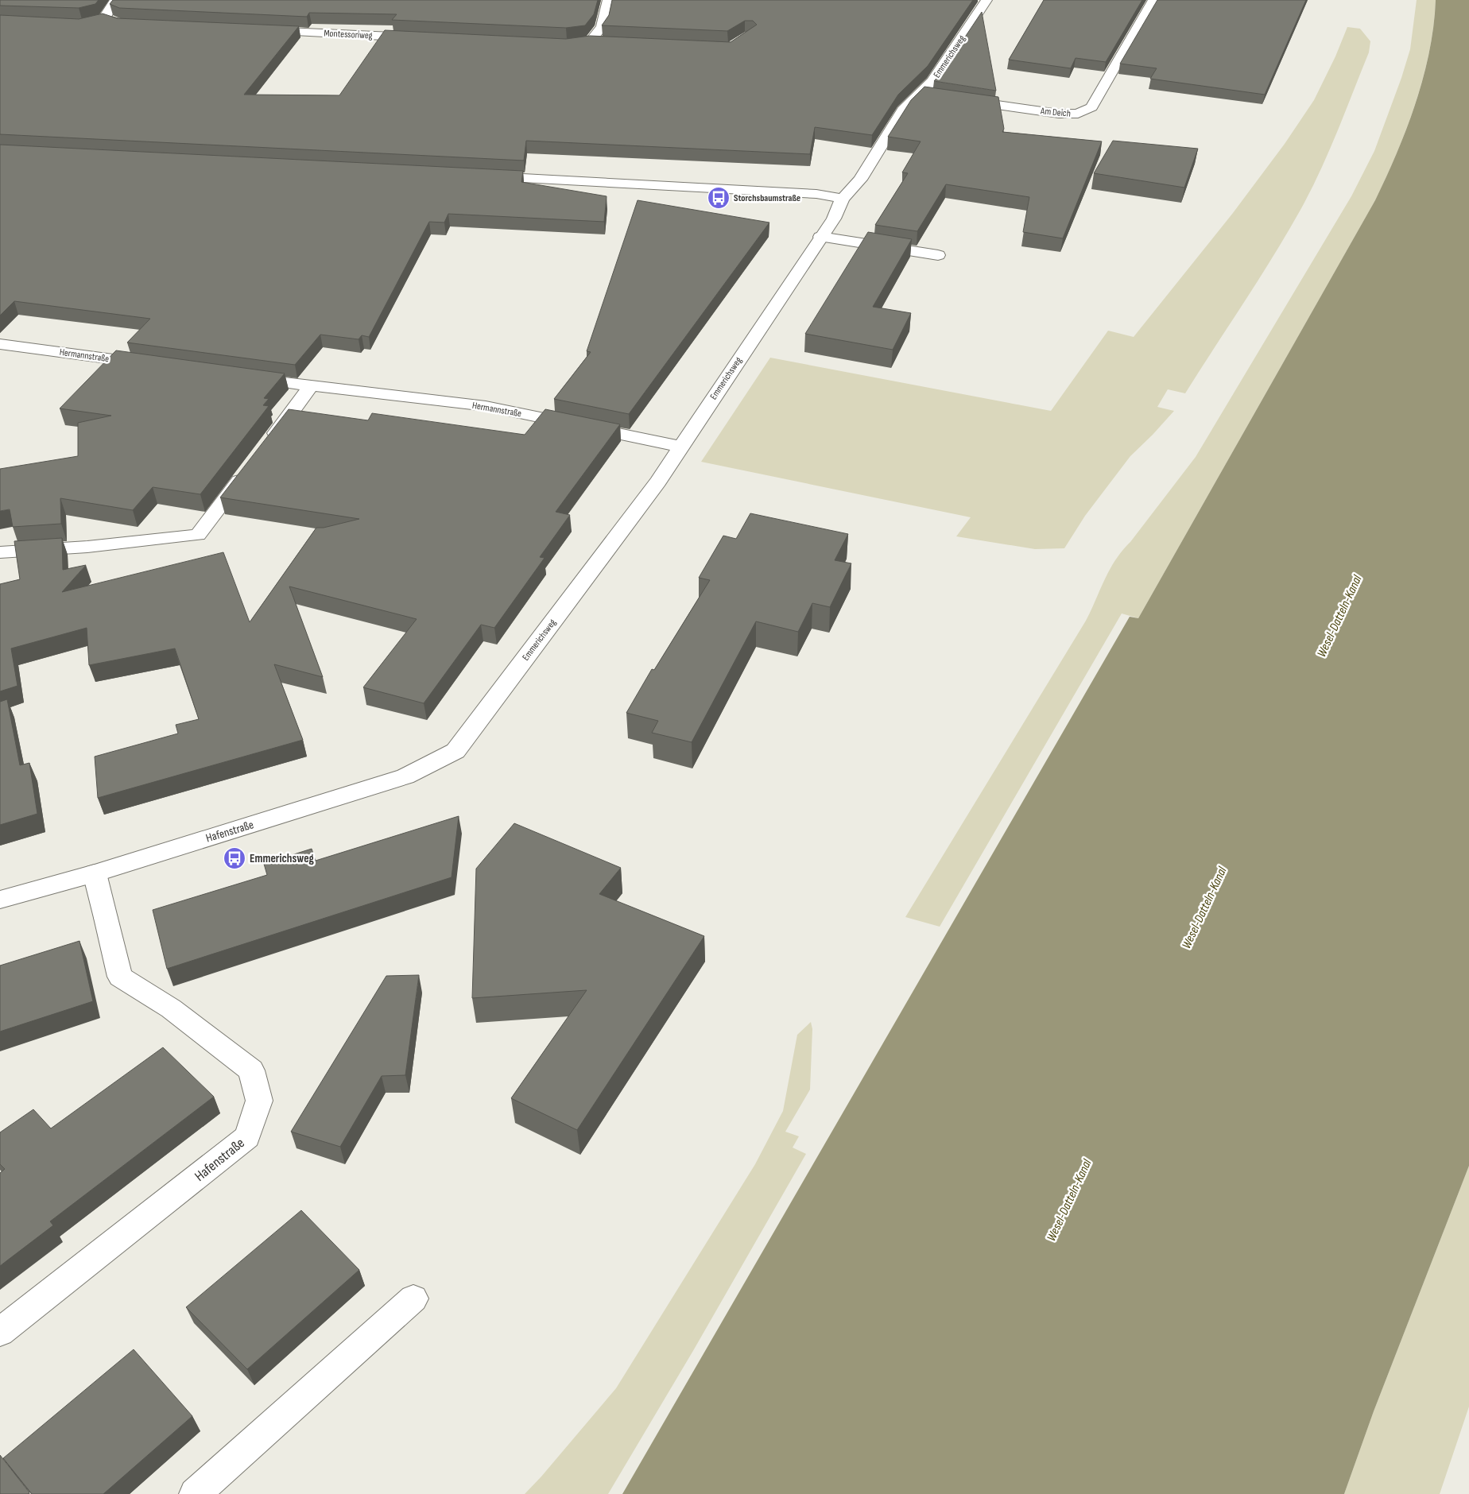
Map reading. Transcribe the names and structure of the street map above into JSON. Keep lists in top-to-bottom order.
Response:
{
  "streets": {
    "street": [
      "Montessoriweg",
      "Emmerichsweg",
      "Am Deich",
      "Hermannstraße",
      "Hafenstraße"
    ]
  },
  "crossings": [
    ["Emmerichsweg", "Hermannstraße"],
    ["Emmerichsweg", "Hafenstraße"]
  ],
  "water": ["Wesel-Datteln-Kanal"],
  "places": {
    "bus stop": ["Storchsbaumstraße", "Emmerichsweg"]
  }
}
